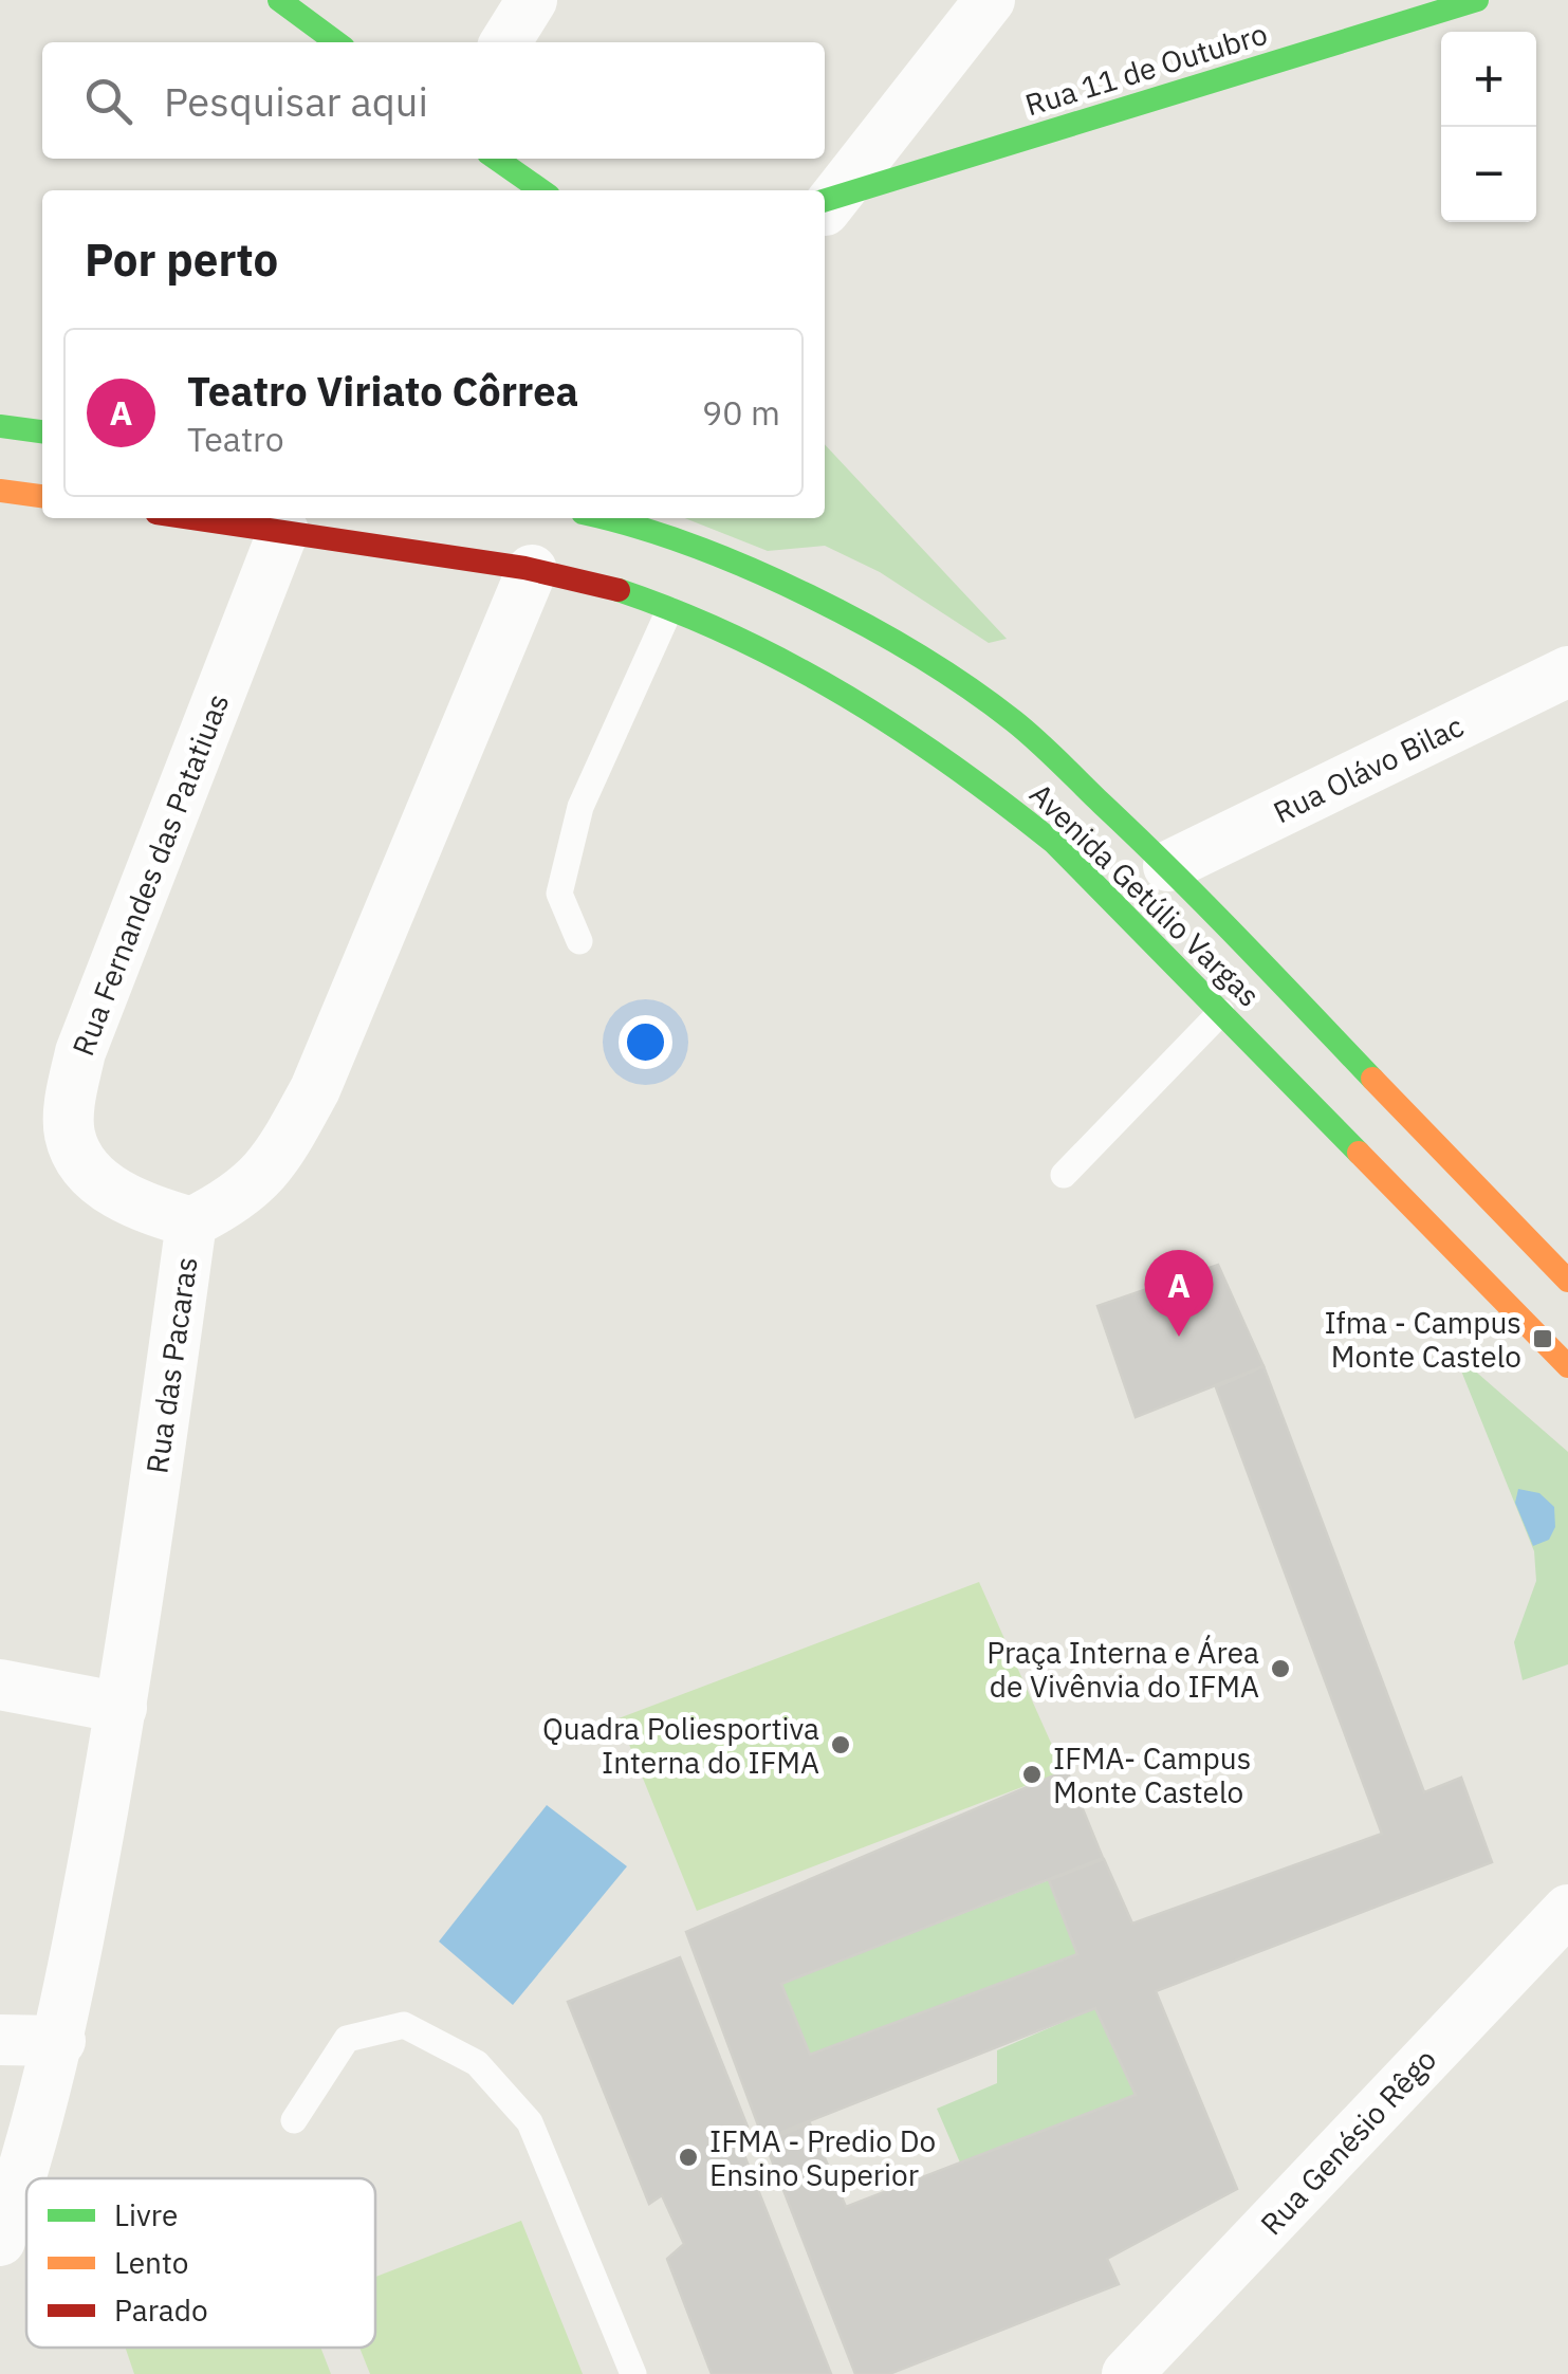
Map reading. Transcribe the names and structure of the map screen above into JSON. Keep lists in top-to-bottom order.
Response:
{
  "streets": {
    "main road": ["Rua 11 de Outubro", "Avenida Getúlio Vargas"],
    "street": [
      "Rua Olávo Bilac",
      "Rua Fernandes das Patatiuas",
      "Rua das Pacaras",
      "Rua Genésio Rêgo"
    ]
  },
  "crossings": [
    ["Rua Olávo Bilac", "Avenida Getúlio Vargas"],
    ["Rua Fernandes das Patatiuas", "Avenida Getúlio Vargas"],
    ["Rua Fernandes das Patatiuas", "Rua das Pacaras"],
    ["Avenida Getúlio Vargas", "Rua das Pacaras"]
  ],
  "places": {
    "transit": ["Ifma - Campus Monte Castelo"],
    "other": [
      "Praça Interna e Área de Vivênvia do IFMA",
      "Quadra Poliesportiva Interna do IFMA",
      "IFMA- Campus Monte Castelo",
      "IFMA - Predio Do Ensino Superior"
    ]
  },
  "legend": ["Livre", "Lento", "Parado"],
  "page": {
    "map_buttons": ["+", "−"],
    "search": "Pesquisar aqui",
    "heading": "Por perto",
    "list": [
      {
        "mark": "A",
        "name": "Teatro Viriato Côrrea",
        "note": "Teatro",
        "value": "90 m"
      }
    ],
    "pins": "A"
  }
}
